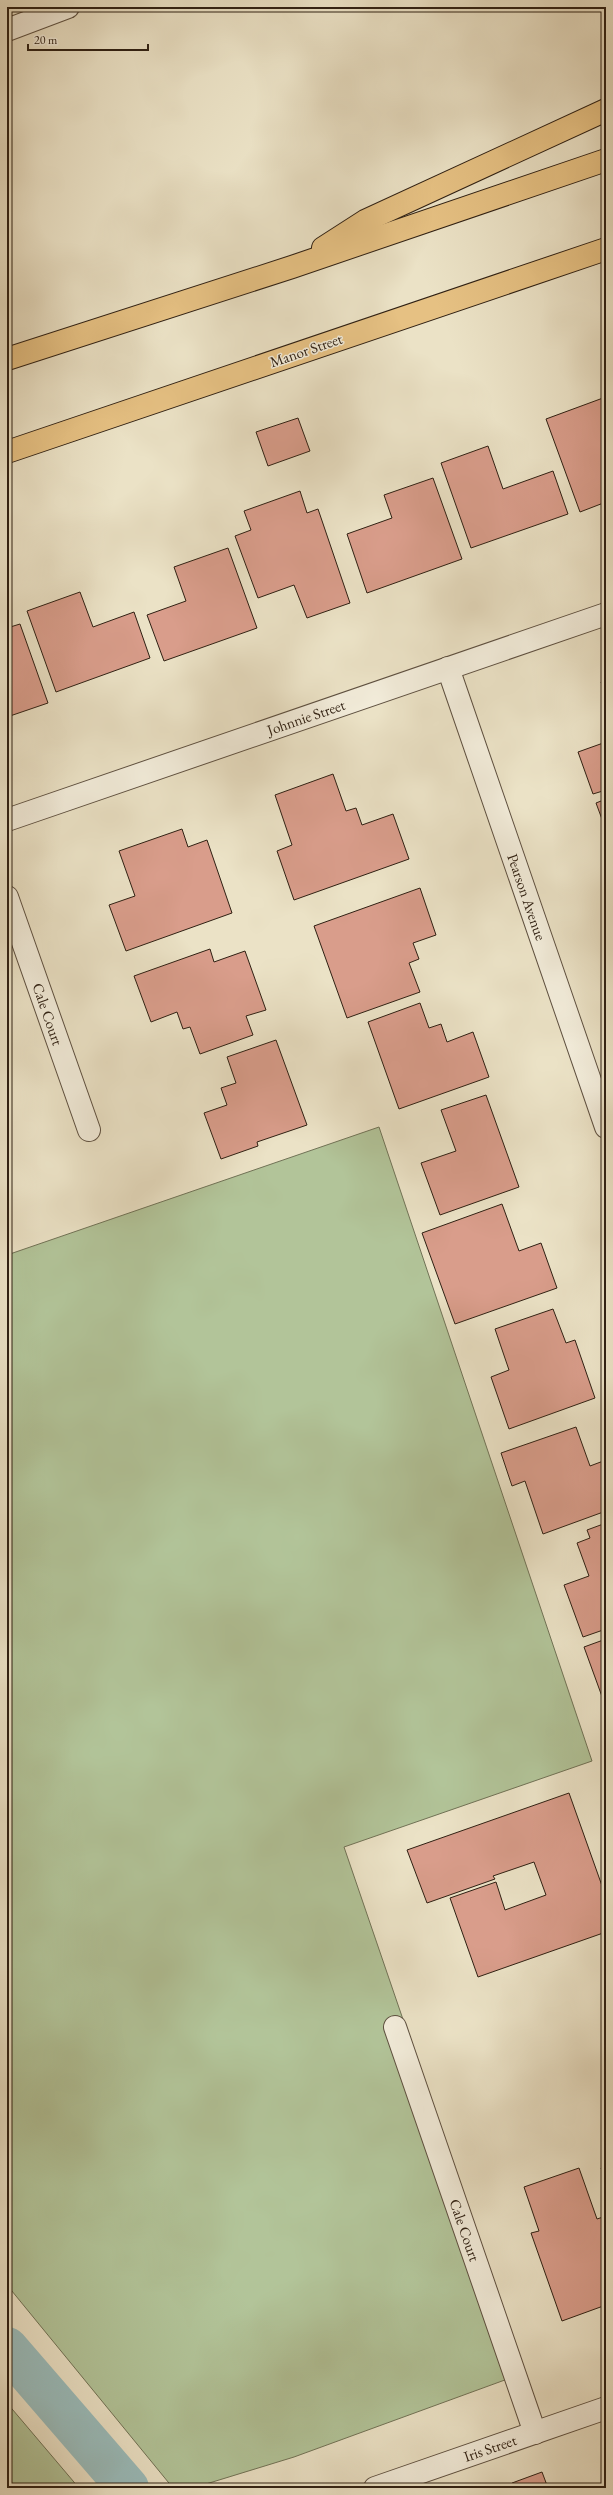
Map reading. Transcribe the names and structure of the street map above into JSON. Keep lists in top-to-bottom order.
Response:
{
  "streets": {
    "main road": ["Manor Street"],
    "street": [
      "Johnnie Street",
      "Pearson Avenue",
      "Cale Court",
      "Iris Street"
    ]
  },
  "crossings": [
    ["Johnnie Street", "Pearson Avenue"],
    ["Cale Court", "Iris Street"]
  ],
  "scale_bar": "20 m"
}
